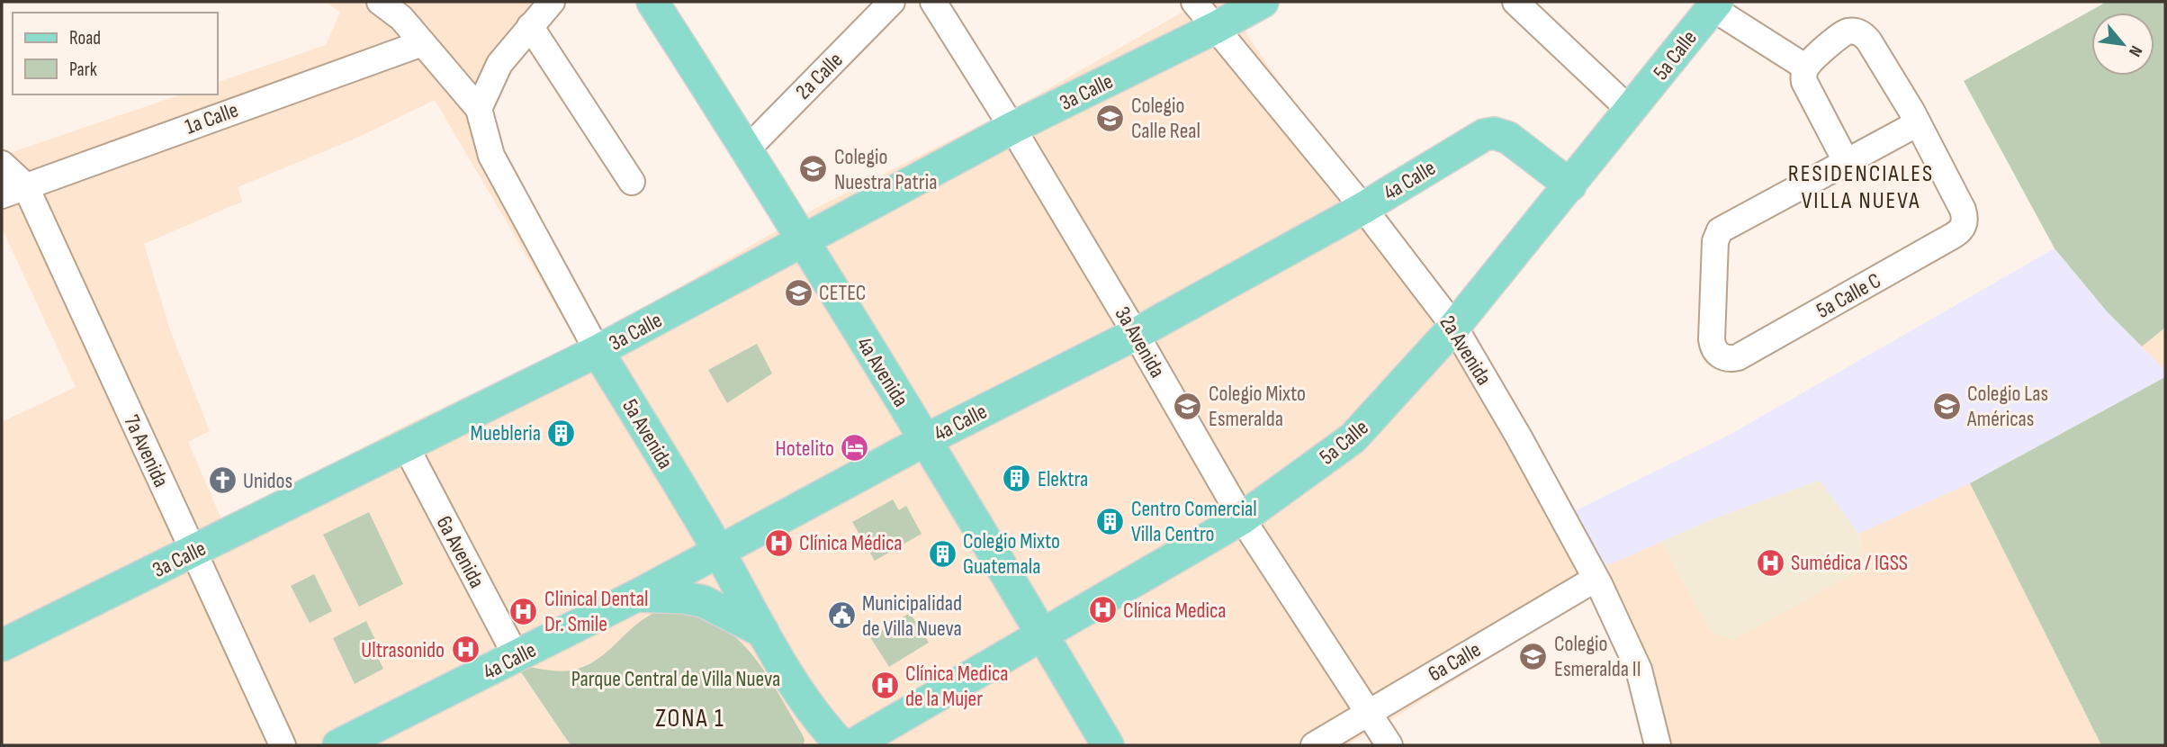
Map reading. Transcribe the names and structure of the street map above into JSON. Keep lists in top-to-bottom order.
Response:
{
  "streets": {
    "main road": [
      "5a Calle",
      "3a Calle",
      "4a Calle",
      "4a Avenida",
      "5a Avenida"
    ],
    "street": [
      "2a Calle",
      "1a Calle",
      "5a Calle C",
      "3a Avenida",
      "2a Avenida",
      "7a Avenida",
      "6a Avenida",
      "6a Calle"
    ]
  },
  "crossings": [
    ["5a Calle", "4a Calle"],
    ["5a Calle", "3a Avenida"],
    ["5a Calle", "2a Avenida"],
    ["5a Calle", "4a Avenida"],
    ["2a Calle", "4a Avenida"],
    ["3a Calle", "3a Avenida"],
    ["3a Calle", "2a Avenida"],
    ["3a Calle", "4a Avenida"],
    ["3a Calle", "5a Avenida"],
    ["3a Calle", "7a Avenida"],
    ["3a Calle", "6a Avenida"],
    ["1a Calle", "5a Avenida"],
    ["1a Calle", "7a Avenida"],
    ["4a Calle", "3a Avenida"],
    ["4a Calle", "2a Avenida"],
    ["4a Calle", "4a Avenida"],
    ["4a Calle", "5a Avenida"],
    ["4a Calle", "6a Avenida"],
    ["3a Avenida", "6a Calle"],
    ["2a Avenida", "6a Calle"]
  ],
  "districts": ["RESIDENCIALES VILLA NUEVA", "ZONA 1"],
  "parks": ["Parque Central de Villa Nueva"],
  "places": {
    "school or university": [
      "Colegio Calle Real",
      "Colegio Nuestra Patria",
      "CETEC",
      "Colegio Mixto Esmeralda",
      "Colegio Las Américas",
      "Colegio Esmeralda II"
    ],
    "building": [
      "Muebleria",
      "Elektra",
      "Centro Comercial Villa Centro",
      "Colegio Mixto Guatemala"
    ],
    "hotel": ["Hotelito"],
    "church": ["Unidos"],
    "hospital": [
      "Clínica Médica",
      "Sumédica / IGSS",
      "Clínica Medica",
      "Clinical Dental Dr. Smile",
      "Ultrasonido",
      "Clínica Medica de la Mujer"
    ],
    "public building": ["Municipalidad de Villa Nueva"]
  },
  "legend": ["Road", "Park"],
  "north": "bottom right"
}
